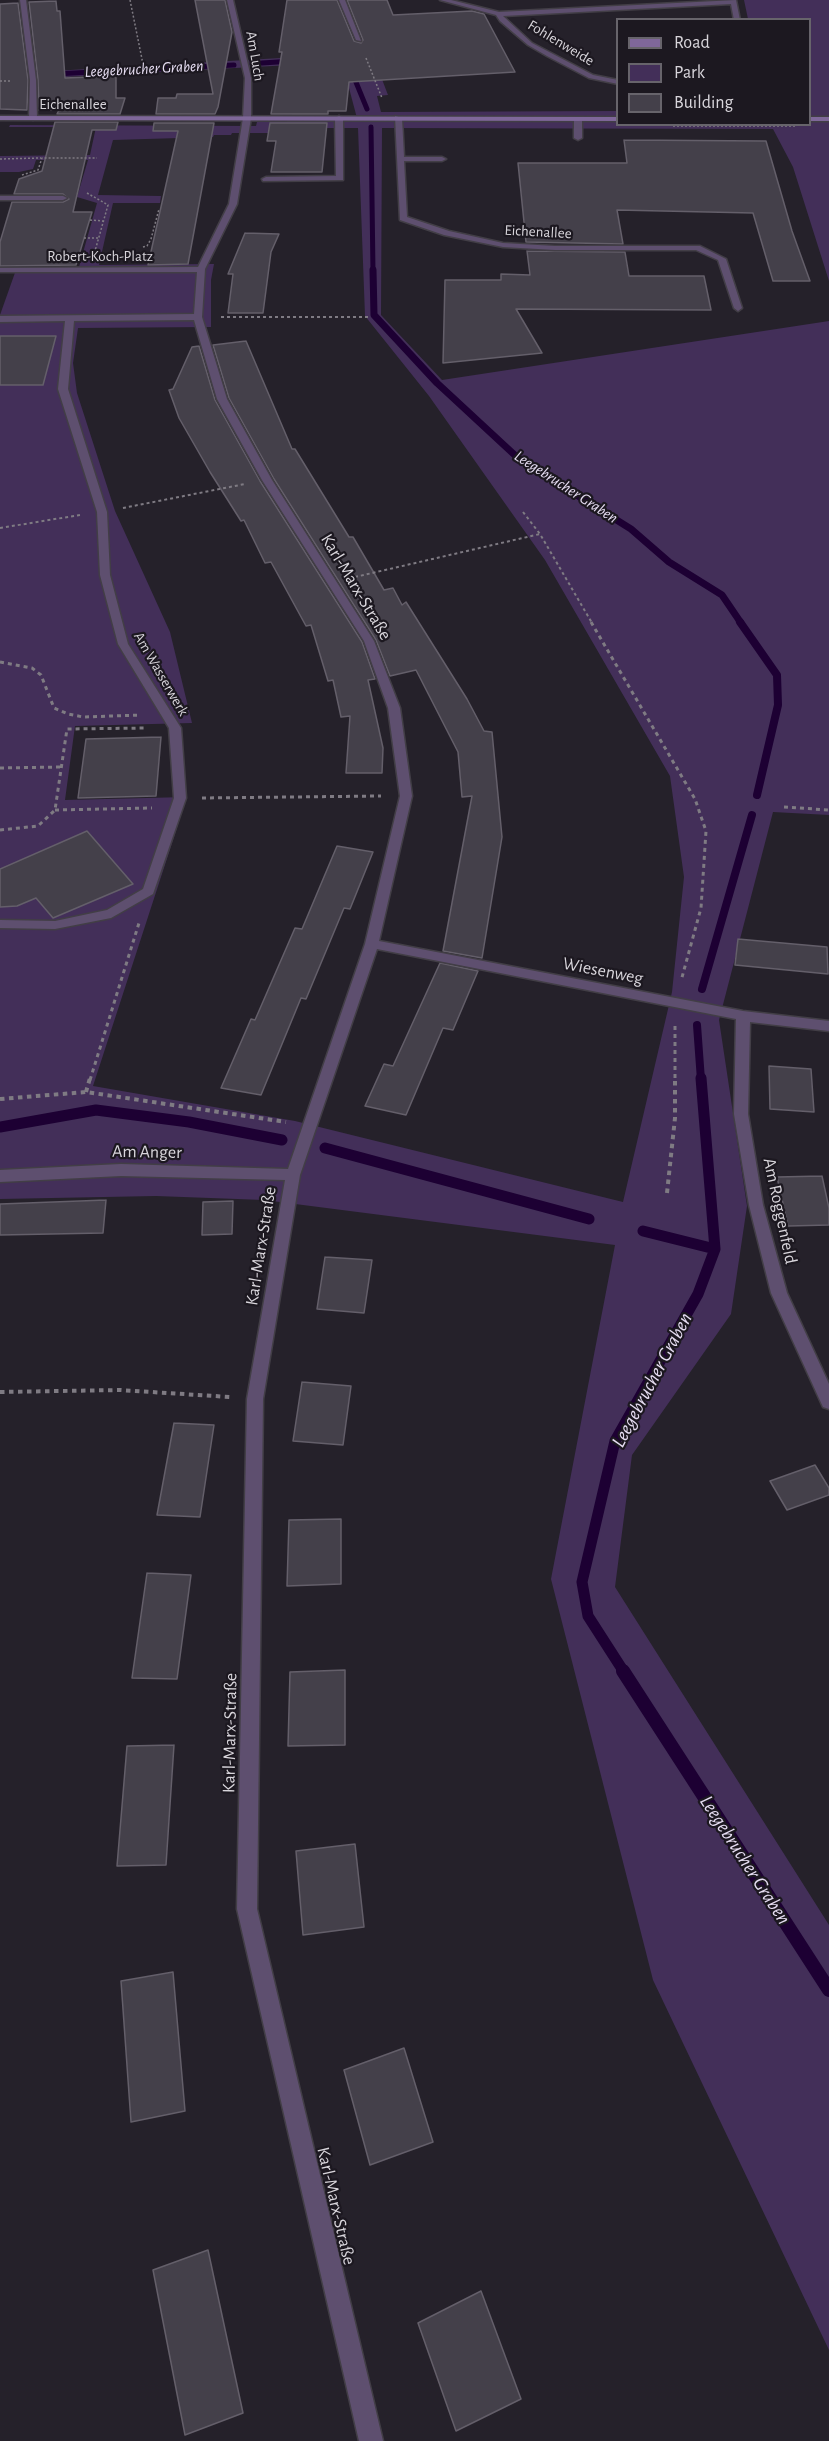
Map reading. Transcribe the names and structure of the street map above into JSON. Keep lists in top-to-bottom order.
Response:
{
  "streets": {
    "street": [
      "Fohlenweide",
      "Am Luch",
      "Eichenallee",
      "Robert-Koch-Platz",
      "Karl-Marx-Straße",
      "Am Wasserwerk",
      "Wiesenweg",
      "Am Anger",
      "Am Roggenfeld"
    ]
  },
  "crossings": [
    ["Am Luch", "Eichenallee"],
    ["Am Luch", "Karl-Marx-Straße"],
    ["Eichenallee", "Karl-Marx-Straße"],
    ["Robert-Koch-Platz", "Karl-Marx-Straße"],
    ["Karl-Marx-Straße", "Wiesenweg"],
    ["Karl-Marx-Straße", "Am Anger"],
    ["Wiesenweg", "Am Roggenfeld"]
  ],
  "water": ["Leegebrucher Graben"],
  "legend": ["Road", "Park", "Building"]
}
